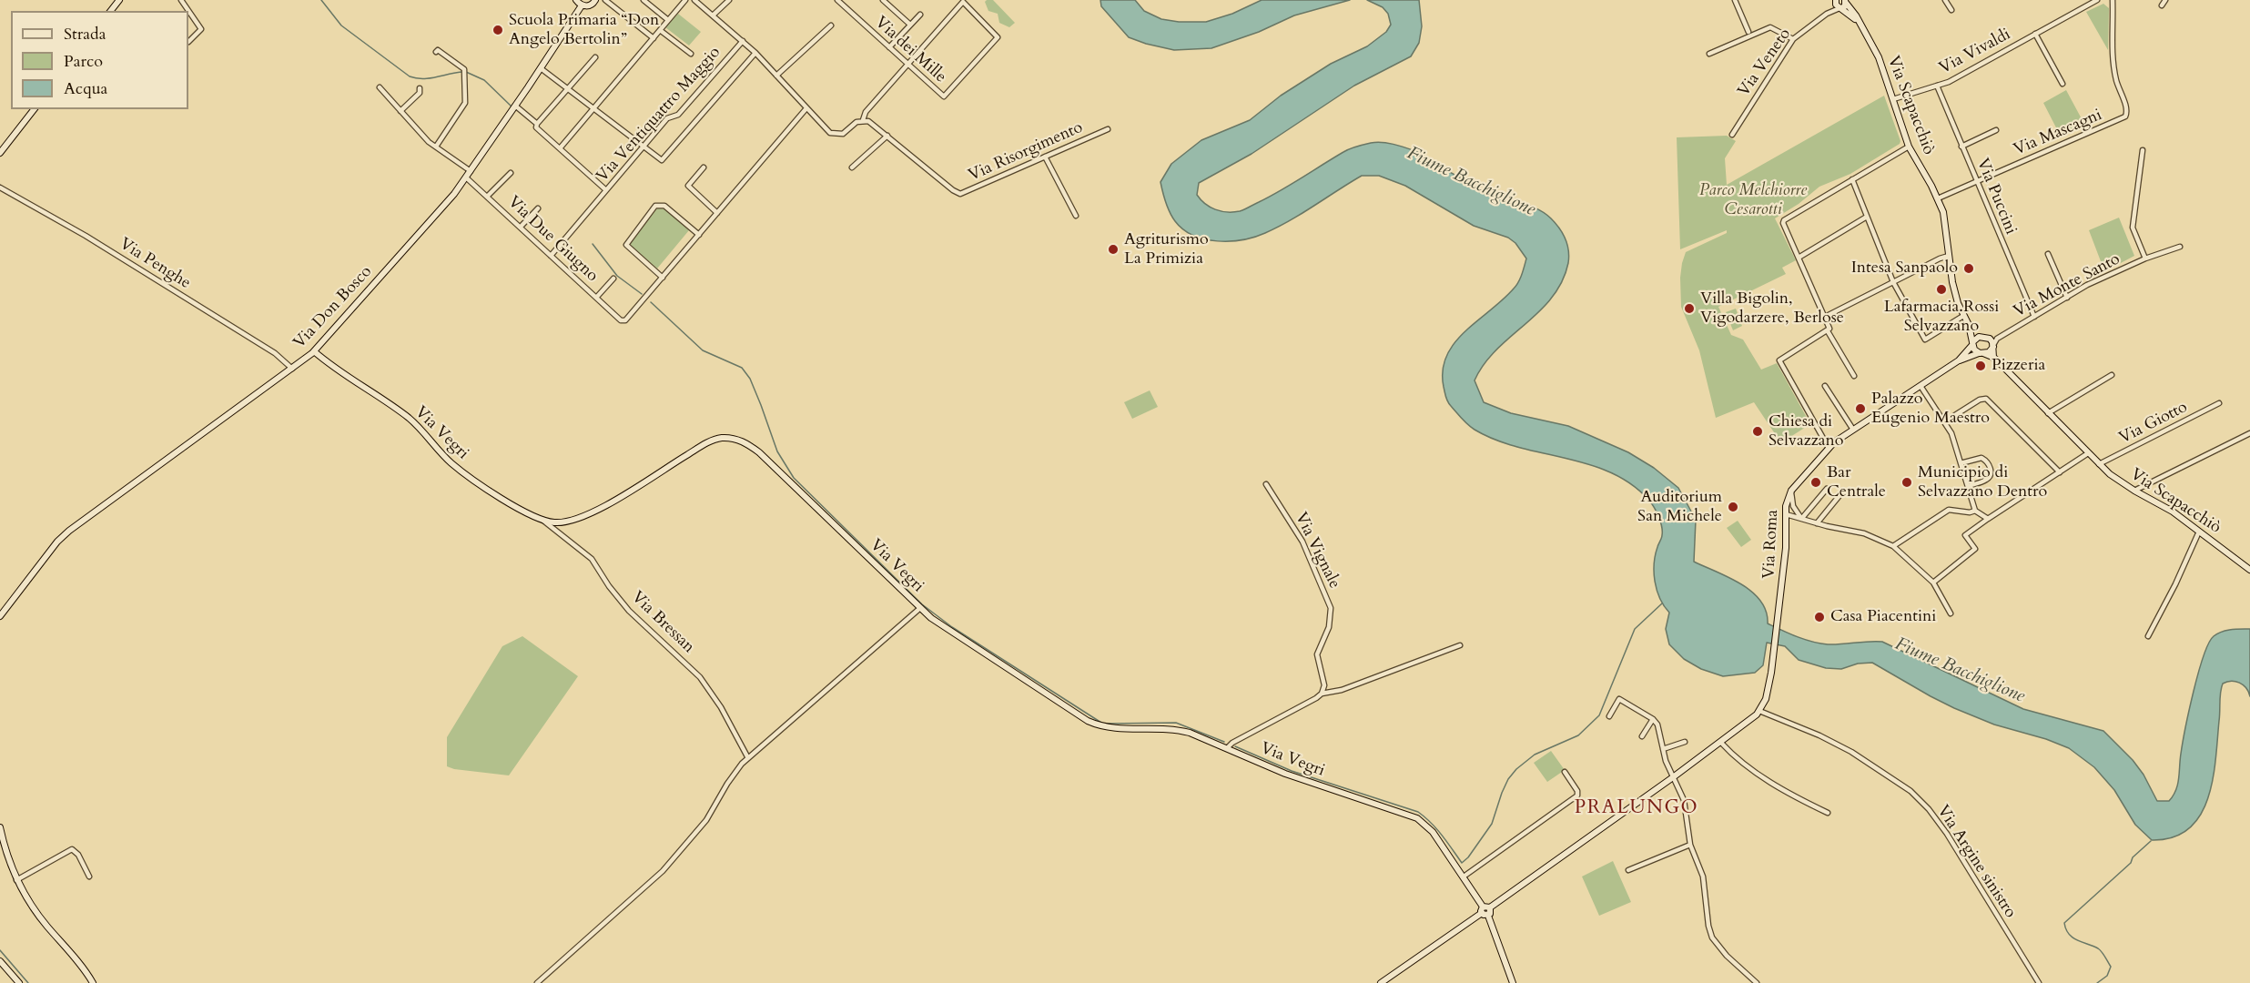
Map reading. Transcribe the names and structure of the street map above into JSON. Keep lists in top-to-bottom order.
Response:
{
  "streets": {
    "street": [
      "Via dei Mille",
      "Via Vivaldi",
      "Via Veneto",
      "Via Scapacchiò",
      "Via Ventiquattro Maggio",
      "Via Mascagni",
      "Via Risorgimento",
      "Via Puccini",
      "Via Due Giugno",
      "Via Penghe",
      "Via Monte Santo",
      "Via Don Bosco",
      "Via Giotto",
      "Via Vegri",
      "Via Roma",
      "Via Vignale",
      "Via Bressan",
      "Via Argine sinistro"
    ]
  },
  "crossings": [
    ["Via Vivaldi", "Via Scapacchiò"],
    ["Via Vivaldi", "Via Puccini"],
    ["Via Veneto", "Via Scapacchiò"],
    ["Via Scapacchiò", "Via Mascagni"],
    ["Via Scapacchiò", "Via Monte Santo"],
    ["Via Scapacchiò", "Via Giotto"],
    ["Via Scapacchiò", "Via Roma"],
    ["Via Ventiquattro Maggio", "Via Due Giugno"],
    ["Via Mascagni", "Via Puccini"],
    ["Via Puccini", "Via Monte Santo"],
    ["Via Due Giugno", "Via Don Bosco"],
    ["Via Penghe", "Via Don Bosco"],
    ["Via Monte Santo", "Via Roma"],
    ["Via Don Bosco", "Via Vegri"],
    ["Via Vegri", "Via Bressan"],
    ["Via Roma", "Via Argine sinistro"]
  ],
  "districts": ["PRALUNGO"],
  "water": ["Fiume Bacchiglione"],
  "parks": ["Parco Melchiorre Cesarotti"],
  "places": [
    "Scuola Primaria “Don Angelo Bertolin”",
    "Agriturismo La Primizia",
    "Intesa Sanpaolo",
    "Lafarmacia.Rossi Selvazzano",
    "Villa Bigolin, Vigodarzere, Berlose",
    "Pizzeria",
    "Palazzo Eugenio Maestro",
    "Chiesa di Selvazzano",
    "Bar Centrale",
    "Municipio di Selvazzano Dentro",
    "Auditorium San Michele",
    "Casa Piacentini"
  ],
  "legend": ["Strada", "Parco", "Acqua"]
}
